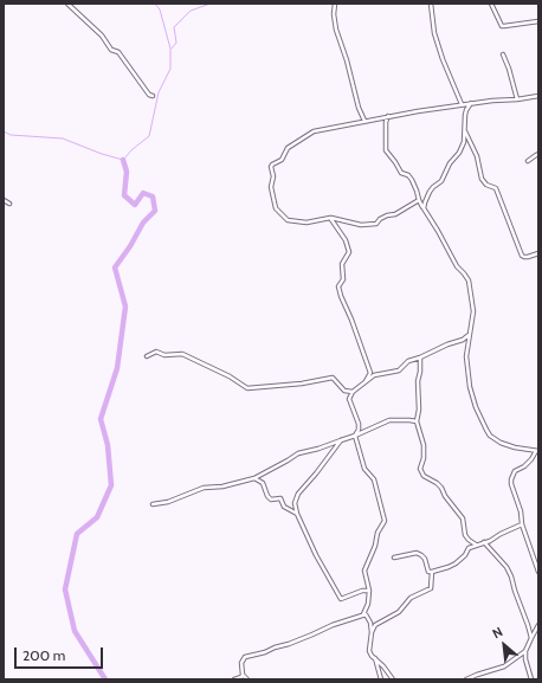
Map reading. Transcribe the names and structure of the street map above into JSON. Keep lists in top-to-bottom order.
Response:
{
  "scale_bar": "200 m",
  "north": "top left"
}
